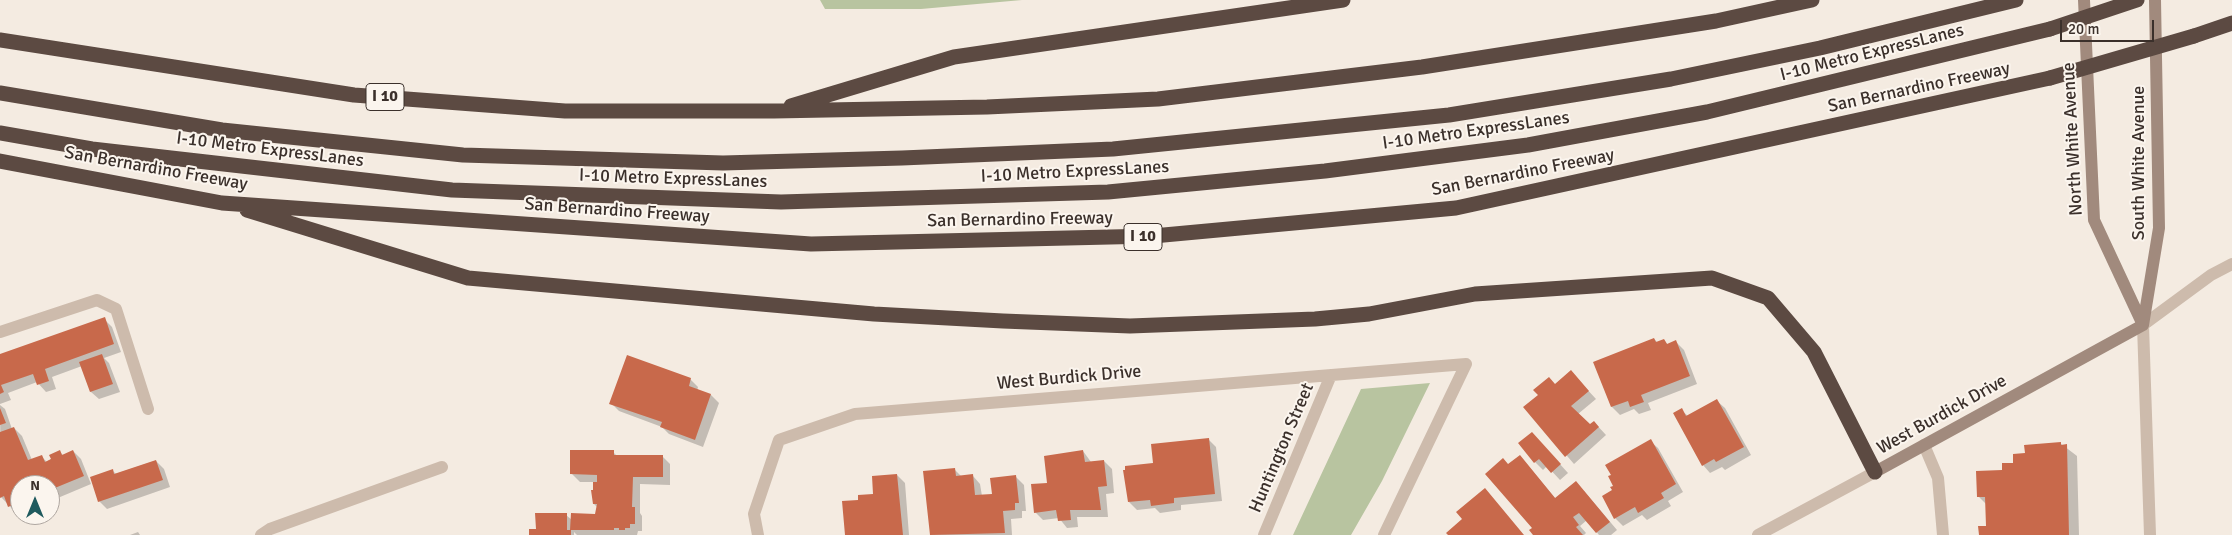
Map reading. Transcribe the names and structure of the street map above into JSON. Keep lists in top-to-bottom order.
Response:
{
  "streets": {
    "highway": ["I-10 Metro ExpressLanes", "San Bernardino Freeway", "I 10"],
    "main road": ["North White Avenue", "South White Avenue", "West Burdick Drive"],
    "street": ["Huntington Street"]
  },
  "crossings": [
    ["North White Avenue", "South White Avenue"],
    ["North White Avenue", "West Burdick Drive"],
    ["South White Avenue", "West Burdick Drive"],
    ["West Burdick Drive", "Huntington Street"]
  ],
  "scale_bar": "20 m",
  "north": "top"
}
